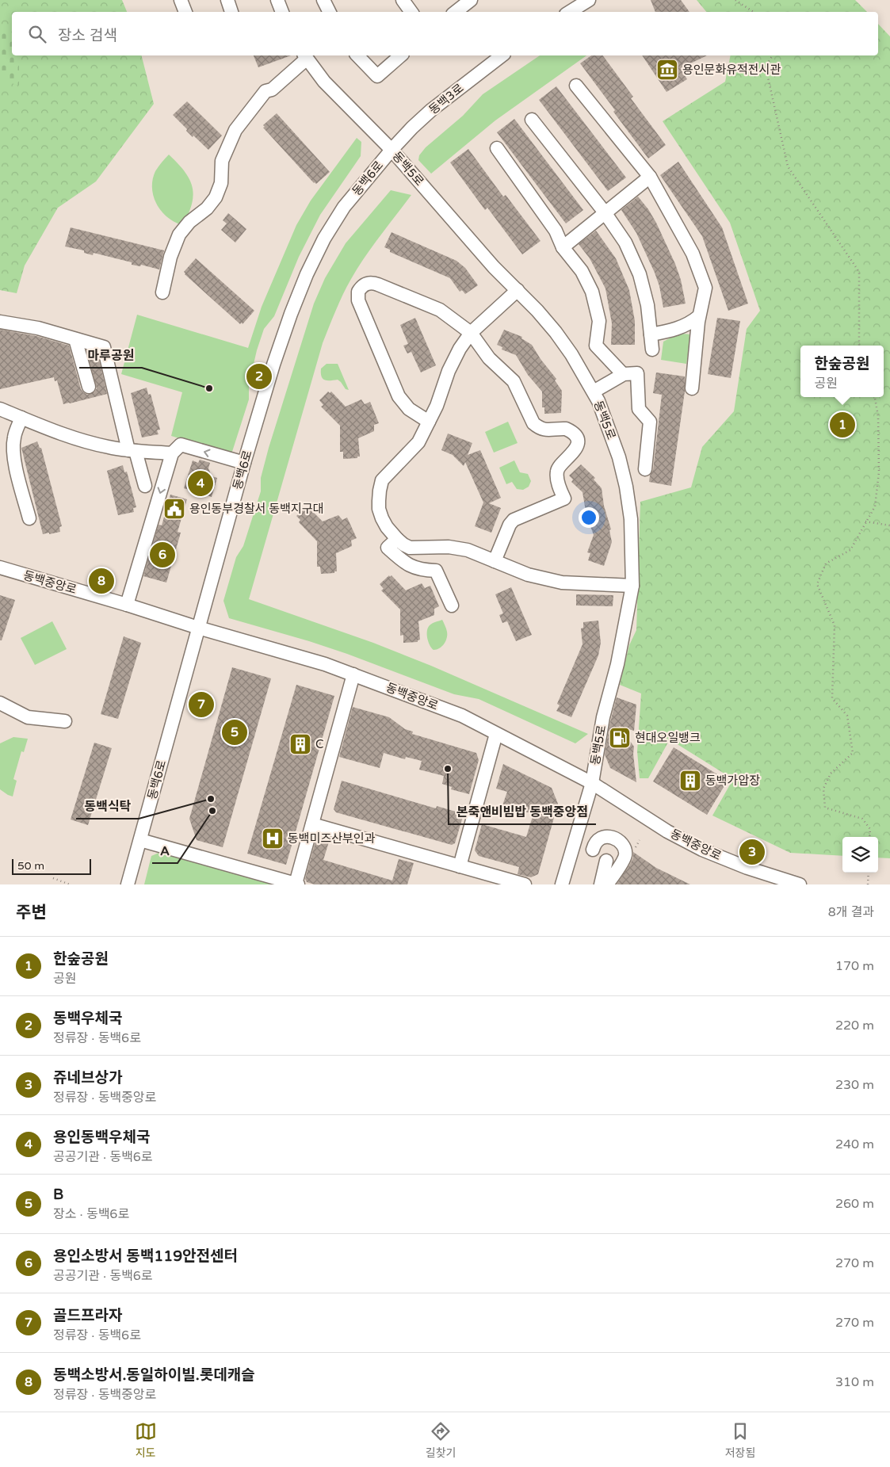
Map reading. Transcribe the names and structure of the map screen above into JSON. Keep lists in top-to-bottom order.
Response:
{
  "streets": {
    "street": [
      "동백3로",
      "동백5로",
      "동백6로",
      "동백중앙로"
    ]
  },
  "crossings": [
    ["동백3로", "동백5로"],
    ["동백3로", "동백6로"],
    ["동백5로", "동백6로"],
    ["동백5로", "동백중앙로"],
    ["동백6로", "동백중앙로"]
  ],
  "places": {
    "museum": ["용인문화유적전시관"],
    "other": [
      "마루공원",
      "본죽앤비빔밥 동백중앙점",
      "동백식탁",
      "A"
    ],
    "public building": ["용인동부경찰서 동백지구대"],
    "fuel station": ["현대오일뱅크"],
    "building": ["C", "동백가압장"],
    "hospital": ["동백미즈산부인과"]
  },
  "scale_bar": "50 m",
  "page": {
    "search": "장소 검색",
    "popup": ["한숲공원", "공원"],
    "pins": [
      "2",
      "1",
      "4",
      "6",
      "8",
      "7",
      "5",
      "3"
    ],
    "scale": "50 m",
    "heading": ["주변", "8개 결과"],
    "list": [
      {
        "mark": "1",
        "name": "한숲공원",
        "note": "공원",
        "value": "170 m"
      },
      {
        "mark": "2",
        "name": "동백우체국",
        "note": "정류장 · 동백6로",
        "value": "220 m"
      },
      {
        "mark": "3",
        "name": "쥬네브상가",
        "note": "정류장 · 동백중앙로",
        "value": "230 m"
      },
      {
        "mark": "4",
        "name": "용인동백우체국",
        "note": "공공기관 · 동백6로",
        "value": "240 m"
      },
      {
        "mark": "5",
        "name": "B",
        "note": "장소 · 동백6로",
        "value": "260 m"
      },
      {
        "mark": "6",
        "name": "용인소방서 동백119안전센터",
        "note": "공공기관 · 동백6로",
        "value": "270 m"
      },
      {
        "mark": "7",
        "name": "골드프라자",
        "note": "정류장 · 동백6로",
        "value": "270 m"
      },
      {
        "mark": "8",
        "name": "동백소방서.동일하이빌.롯데캐슬",
        "note": "정류장 · 동백중앙로",
        "value": "310 m"
      }
    ],
    "nav": ["지도", "길찾기", "저장됨"]
  }
}
